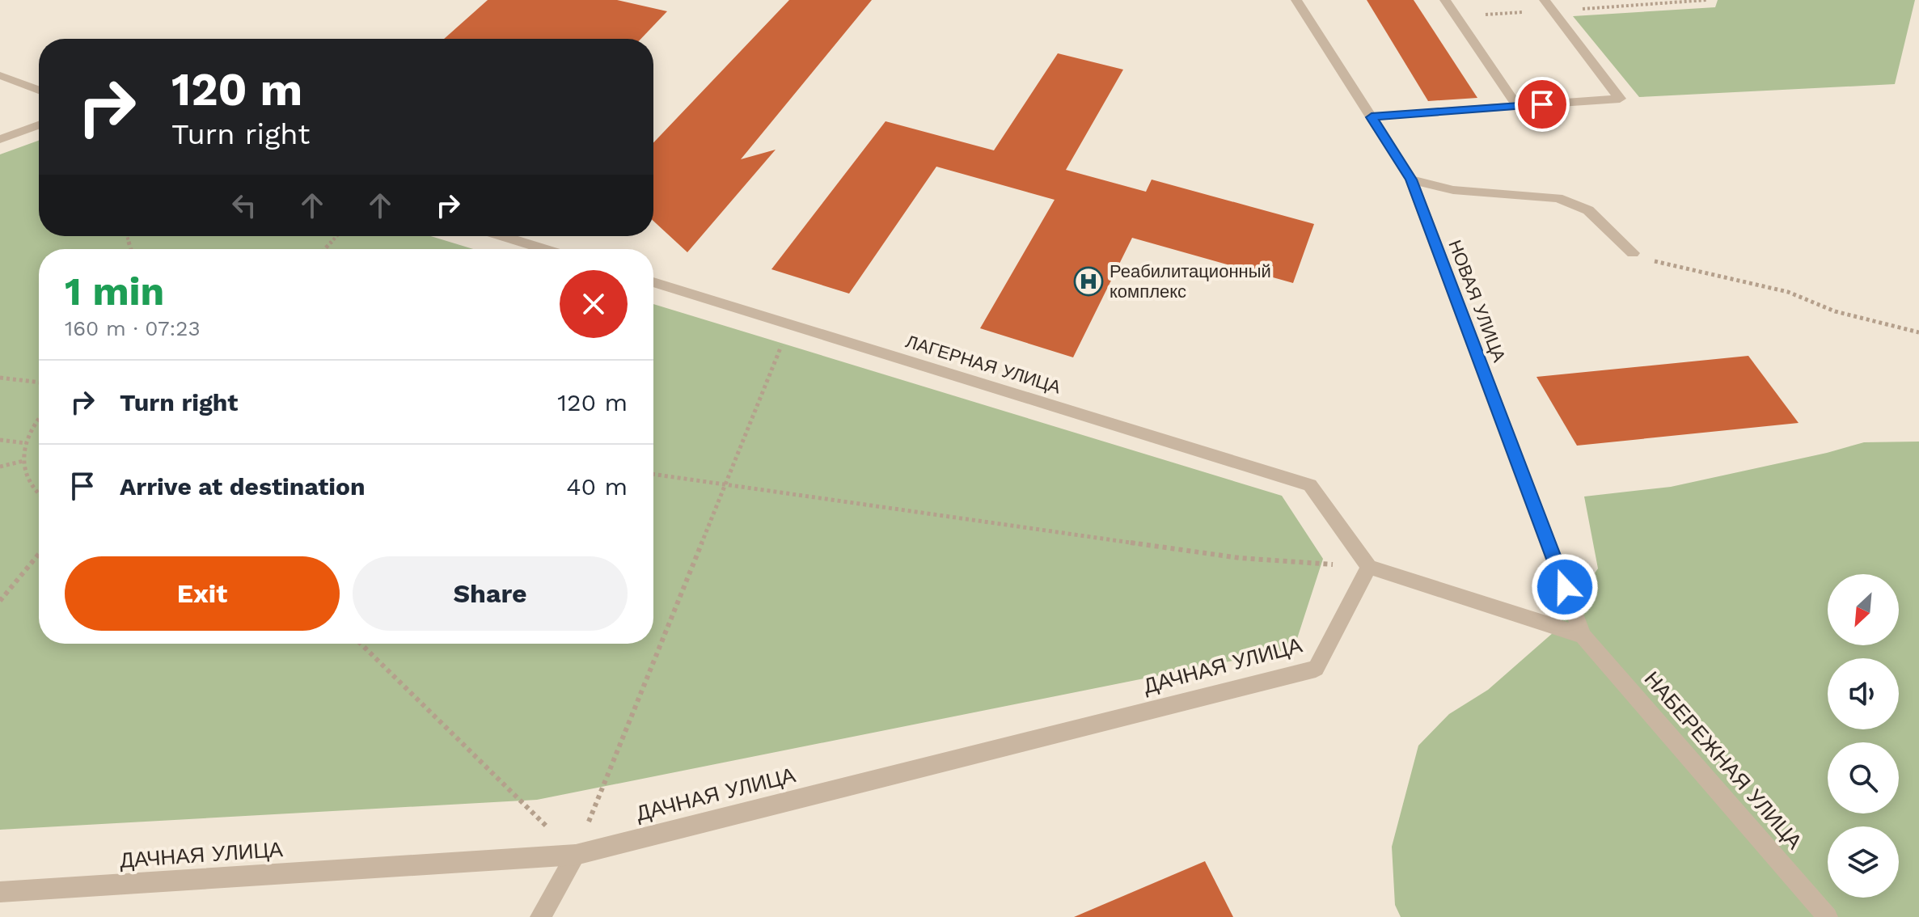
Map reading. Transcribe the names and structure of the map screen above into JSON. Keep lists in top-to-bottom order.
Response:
{
  "streets": {
    "street": [
      "НОВАЯ УЛИЦА",
      "ЛАГЕРНАЯ УЛИЦА",
      "ДАЧНАЯ УЛИЦА",
      "НАБЕРЕЖНАЯ УЛИЦА"
    ]
  },
  "crossings": [
    ["НОВАЯ УЛИЦА", "НАБЕРЕЖНАЯ УЛИЦА"],
    ["ЛАГЕРНАЯ УЛИЦА", "ДАЧНАЯ УЛИЦА"]
  ],
  "places": {
    "hospital": ["Реабилитационный комплекс"]
  },
  "north": "bottom left",
  "page": {
    "turn": ["120 m", "Turn right"],
    "heading": ["1 min", "160 m · 07:23"],
    "list": [
      {
        "name": "Turn right",
        "value": "120 m"
      },
      {
        "name": "Arrive at destination",
        "value": "40 m"
      }
    ],
    "buttons": ["Exit", "Share"]
  }
}
